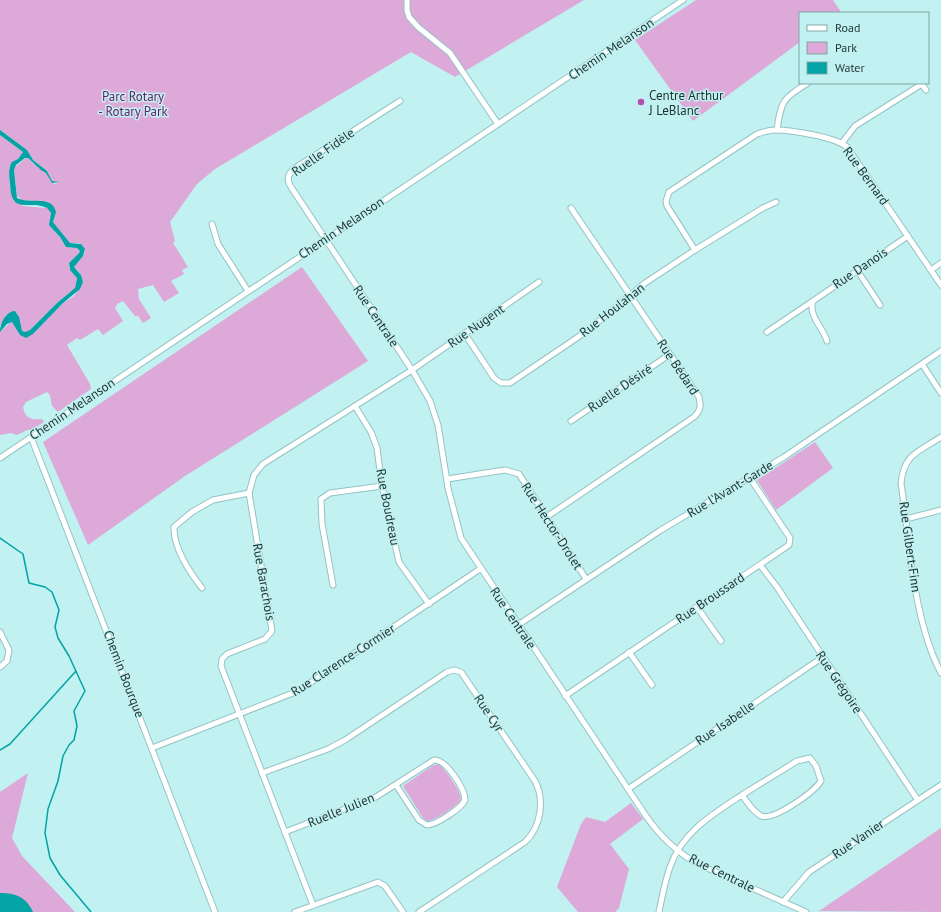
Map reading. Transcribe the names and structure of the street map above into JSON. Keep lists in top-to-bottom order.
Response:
{
  "streets": {
    "street": [
      "Chemin Melanson",
      "Ruelle Fidèle",
      "Rue Bernard",
      "Rue Danois",
      "Rue Houlahan",
      "Rue Centrale",
      "Rue Nugent",
      "Rue Bédard",
      "Ruelle Désiré",
      "Rue l'Avant-Garde",
      "Rue Boudreau",
      "Rue Hector-Drolet",
      "Rue Gilbert-Finn",
      "Rue Barachois",
      "Rue Broussard",
      "Rue Clarence-Cormier",
      "Chemin Bourque",
      "Rue Grégoire",
      "Rue Cyr",
      "Rue Isabelle",
      "Ruelle Julien",
      "Rue Vanier"
    ]
  },
  "crossings": [
    ["Chemin Melanson", "Ruelle Fidèle"],
    ["Chemin Melanson", "Rue Centrale"],
    ["Chemin Melanson", "Chemin Bourque"],
    ["Ruelle Fidèle", "Rue Centrale"],
    ["Rue Bernard", "Rue Danois"],
    ["Rue Bernard", "Rue Houlahan"],
    ["Rue Houlahan", "Rue Nugent"],
    ["Rue Houlahan", "Rue Bédard"],
    ["Rue Centrale", "Rue Nugent"],
    ["Rue Centrale", "Rue l'Avant-Garde"],
    ["Rue Centrale", "Rue Hector-Drolet"],
    ["Rue Centrale", "Rue Barachois"],
    ["Rue Centrale", "Rue Broussard"],
    ["Rue Centrale", "Rue Clarence-Cormier"],
    ["Rue Centrale", "Rue Isabelle"],
    ["Rue Centrale", "Rue Vanier"],
    ["Rue Nugent", "Rue Barachois"],
    ["Rue Bédard", "Ruelle Désiré"],
    ["Rue Bédard", "Rue Hector-Drolet"],
    ["Rue l'Avant-Garde", "Rue Hector-Drolet"],
    ["Rue l'Avant-Garde", "Rue Broussard"],
    ["Rue Boudreau", "Rue Barachois"],
    ["Rue Boudreau", "Rue Clarence-Cormier"],
    ["Rue Barachois", "Rue Clarence-Cormier"],
    ["Rue Barachois", "Rue Cyr"],
    ["Rue Barachois", "Ruelle Julien"],
    ["Rue Broussard", "Rue Grégoire"],
    ["Rue Clarence-Cormier", "Chemin Bourque"],
    ["Rue Grégoire", "Rue Isabelle"],
    ["Rue Grégoire", "Rue Vanier"]
  ],
  "parks": ["Parc Rotary - Rotary Park"],
  "places": ["Centre Arthur J LeBlanc"],
  "legend": ["Road", "Park", "Water"]
}
